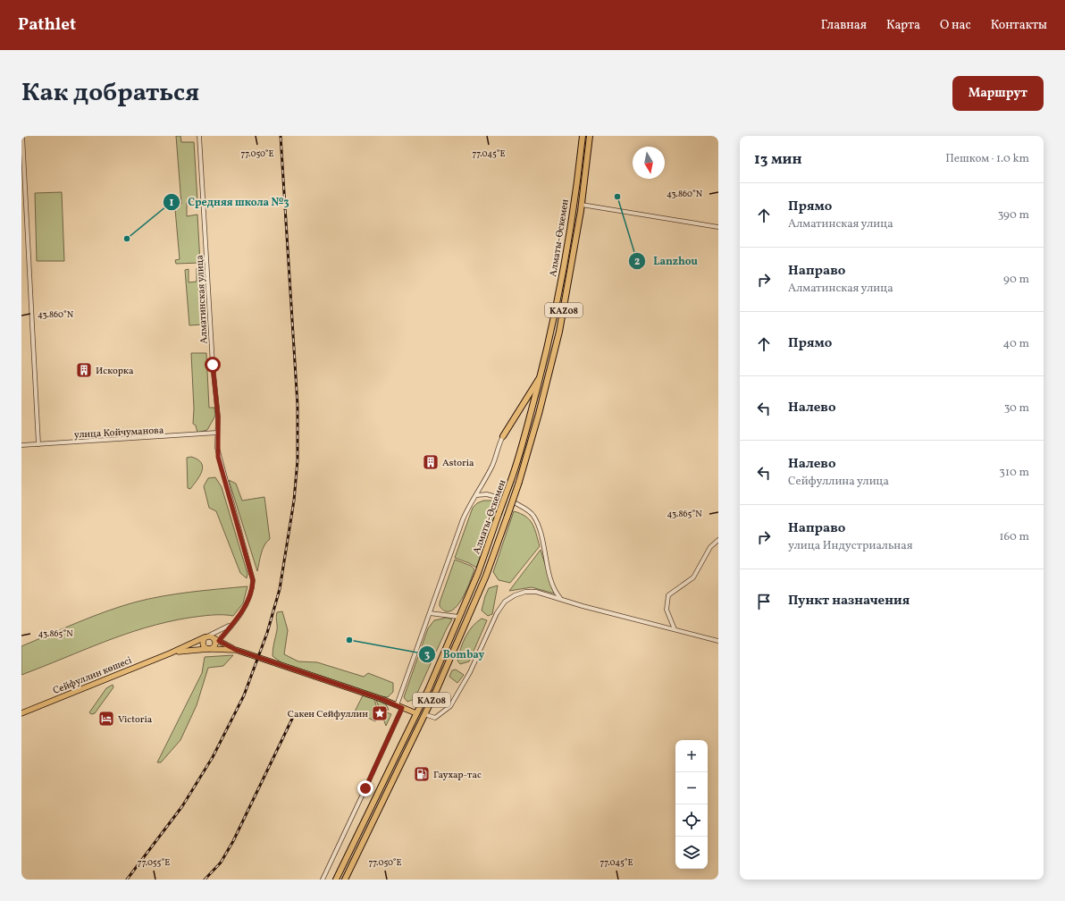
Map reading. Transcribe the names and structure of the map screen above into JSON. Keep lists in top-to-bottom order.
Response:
{
  "streets": {
    "highway": ["Алматы-Өскемен", "KAZ08"],
    "main road": ["Сейфуллин көшесі"],
    "street": ["Алматинская улица", "улица Койчуманова"]
  },
  "crossings": [
    ["Алматинская улица", "улица Койчуманова"]
  ],
  "places": {
    "other": ["Lanzhou", "Средняя школа №3", "Bombay"],
    "building": ["Искоркa", "Astoria"],
    "place": ["Сакен Сейфуллин"],
    "hotel": ["Victoria"],
    "fuel station": ["Гаухар-тас"]
  },
  "north": "bottom",
  "page": {
    "header": "Pathlet",
    "nav": [
      "Главная",
      "Карта",
      "О нас",
      "Контакты"
    ],
    "title": "Как добраться",
    "buttons": "Маршрут",
    "heading": ["13 мин", "Пешком · 1.0 km"],
    "list": [
      ["Прямо", "Алматинская улица", "390 m"],
      ["Направо", "Алматинская улица", "90 m"],
      ["Прямо", "40 m"],
      ["Налево", "30 m"],
      ["Налево", "Сейфуллина улица", "310 m"],
      ["Направо", "улица Индустриальная", "160 m"],
      "Пункт назначения"
    ],
    "map_buttons": ["+", "−"]
  },
  "coordinates": [
    "77.050°E",
    "77.045°E",
    "43.860°N",
    "43.865°N",
    "77.055°E"
  ]
}
